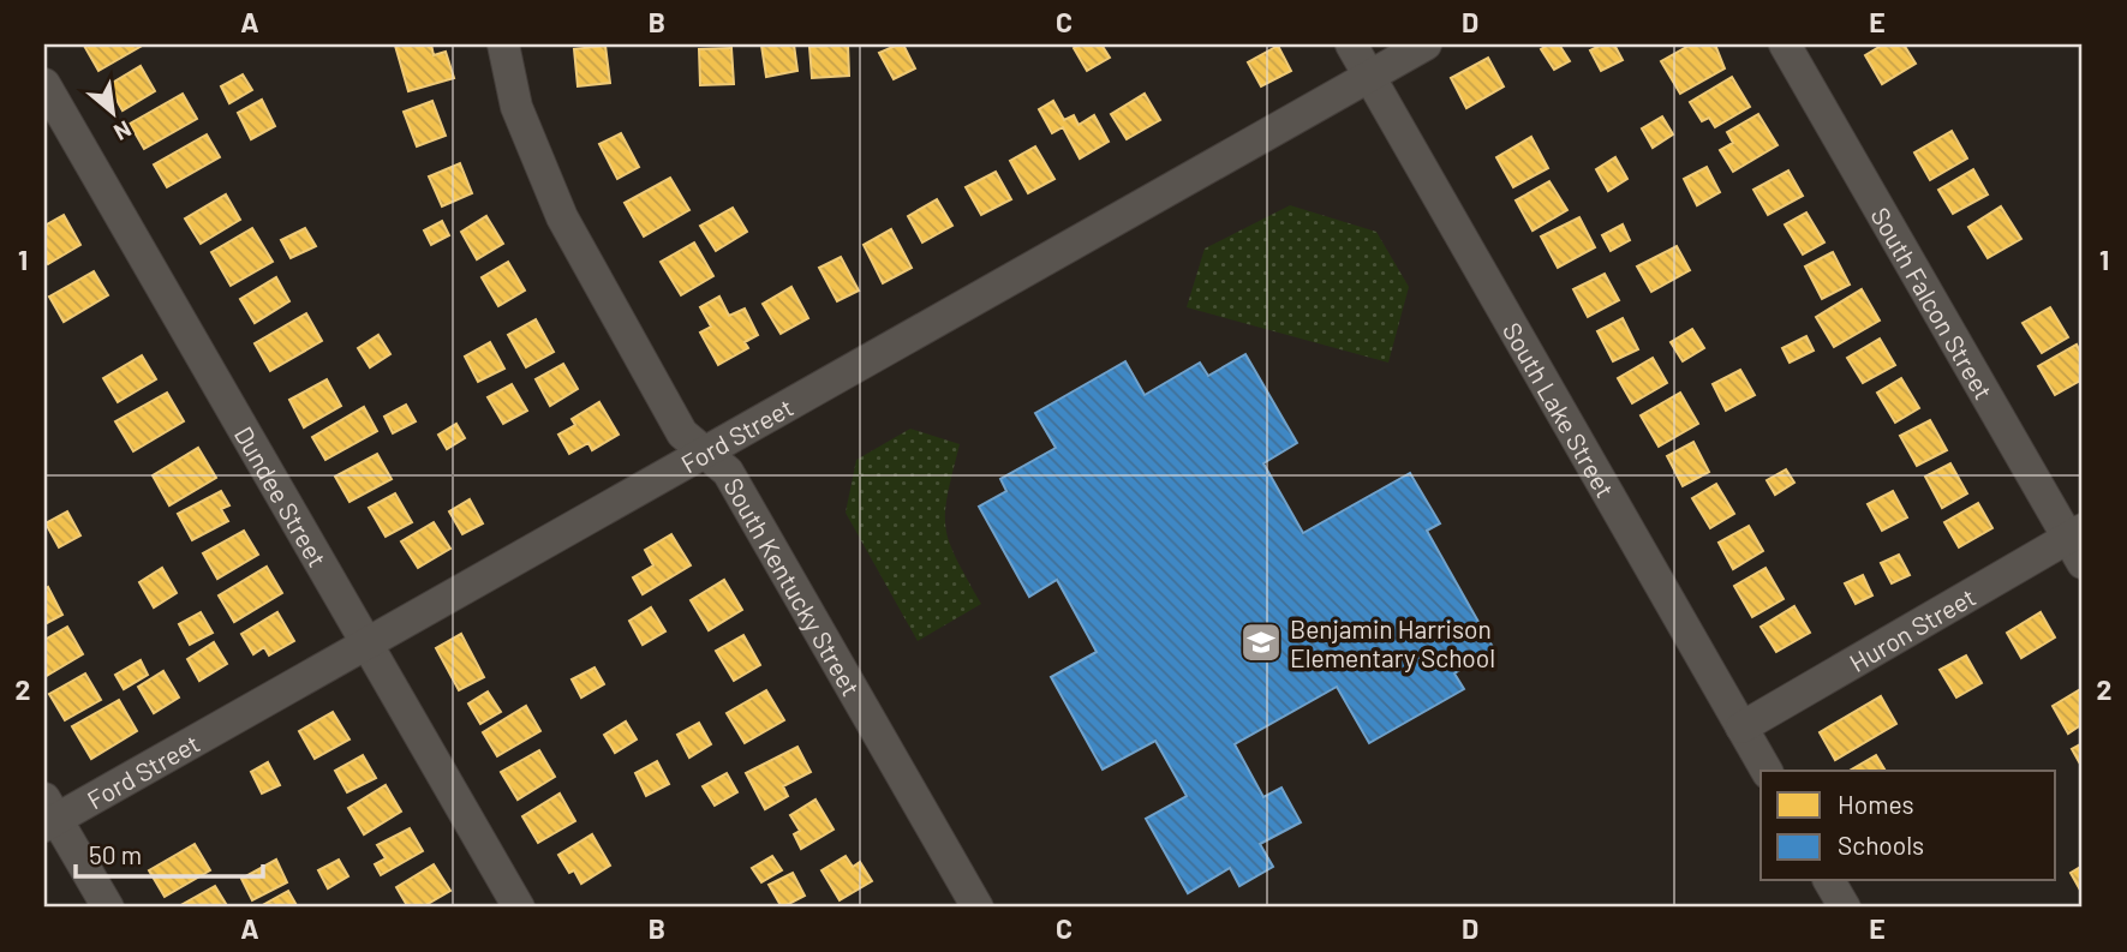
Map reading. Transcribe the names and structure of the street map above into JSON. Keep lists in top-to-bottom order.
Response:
{
  "streets": {
    "street": [
      "South Falcon Street",
      "South Lake Street",
      "Ford Street",
      "Dundee Street",
      "South Kentucky Street",
      "Huron Street"
    ]
  },
  "crossings": [
    ["South Falcon Street", "Huron Street"],
    ["South Lake Street", "Ford Street"],
    ["South Lake Street", "Huron Street"],
    ["Ford Street", "Dundee Street"],
    ["Ford Street", "South Kentucky Street"]
  ],
  "places": {
    "school or university": ["Benjamin Harrison Elementary School"]
  },
  "legend": ["Homes", "Schools"],
  "scale_bar": "50 m",
  "north": "bottom right",
  "grid": {
    "columns": [
      "A",
      "B",
      "C",
      "D",
      "E"
    ],
    "rows": ["1", "2"]
  }
}
